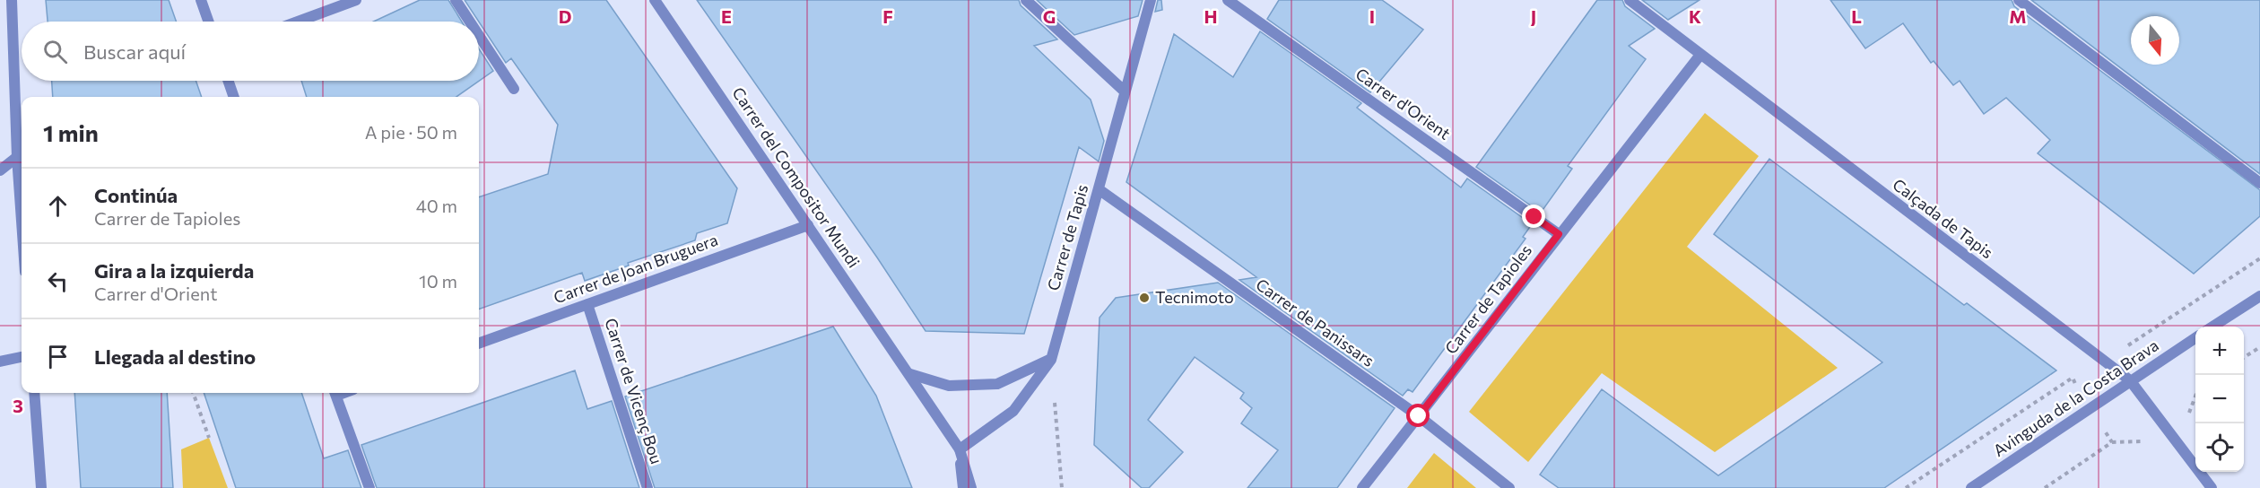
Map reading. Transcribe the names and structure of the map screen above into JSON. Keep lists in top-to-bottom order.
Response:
{
  "streets": {
    "street": [
      "Carrer d'Orient",
      "Carrer del Compositor Mundi",
      "Calçada de Tapis",
      "Carrer de Tapis",
      "Carrer de Joan Bruguera",
      "Carrer de Tapioles",
      "Carrer de Panissars",
      "Carrer de Vicenç Bou",
      "Avinguda de la Costa Brava"
    ]
  },
  "crossings": [
    ["Carrer d'Orient", "Carrer de Tapioles"],
    ["Carrer del Compositor Mundi", "Carrer de Joan Bruguera"],
    ["Calçada de Tapis", "Carrer de Tapioles"],
    ["Calçada de Tapis", "Avinguda de la Costa Brava"],
    ["Carrer de Tapis", "Carrer de Panissars"],
    ["Carrer de Joan Bruguera", "Carrer de Vicenç Bou"],
    ["Carrer de Tapioles", "Carrer de Panissars"]
  ],
  "places": ["Tecnimoto"],
  "north": "bottom",
  "page": {
    "search": "Buscar aquí",
    "heading": ["1 min", "A pie · 50 m"],
    "list": [
      ["Continúa", "Carrer de Tapioles", "40 m"],
      ["Gira a la izquierda", "Carrer d'Orient", "10 m"],
      "Llegada al destino"
    ],
    "map_buttons": ["+", "−"]
  },
  "grid": {
    "columns": [
      "D",
      "E",
      "F",
      "G",
      "H",
      "I",
      "J",
      "K",
      "L",
      "M"
    ],
    "rows": ["3"]
  }
}
